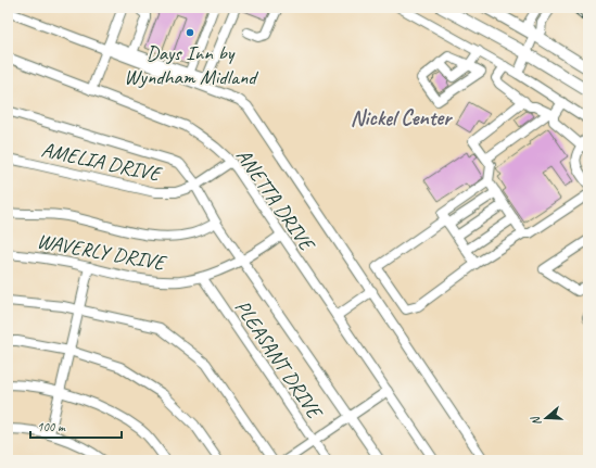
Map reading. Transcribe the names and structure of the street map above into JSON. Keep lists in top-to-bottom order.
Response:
{
  "streets": {
    "street": [
      "AMELIA DRIVE",
      "ANETTA DRIVE",
      "WAVERLY DRIVE",
      "PLEASANT DRIVE"
    ]
  },
  "crossings": [
    ["AMELIA DRIVE", "ANETTA DRIVE"],
    ["ANETTA DRIVE", "WAVERLY DRIVE"],
    ["WAVERLY DRIVE", "PLEASANT DRIVE"]
  ],
  "districts": ["Nickel Center"],
  "places": ["Days Inn by Wyndham Midland"],
  "scale_bar": "100 m",
  "north": "left"
}
